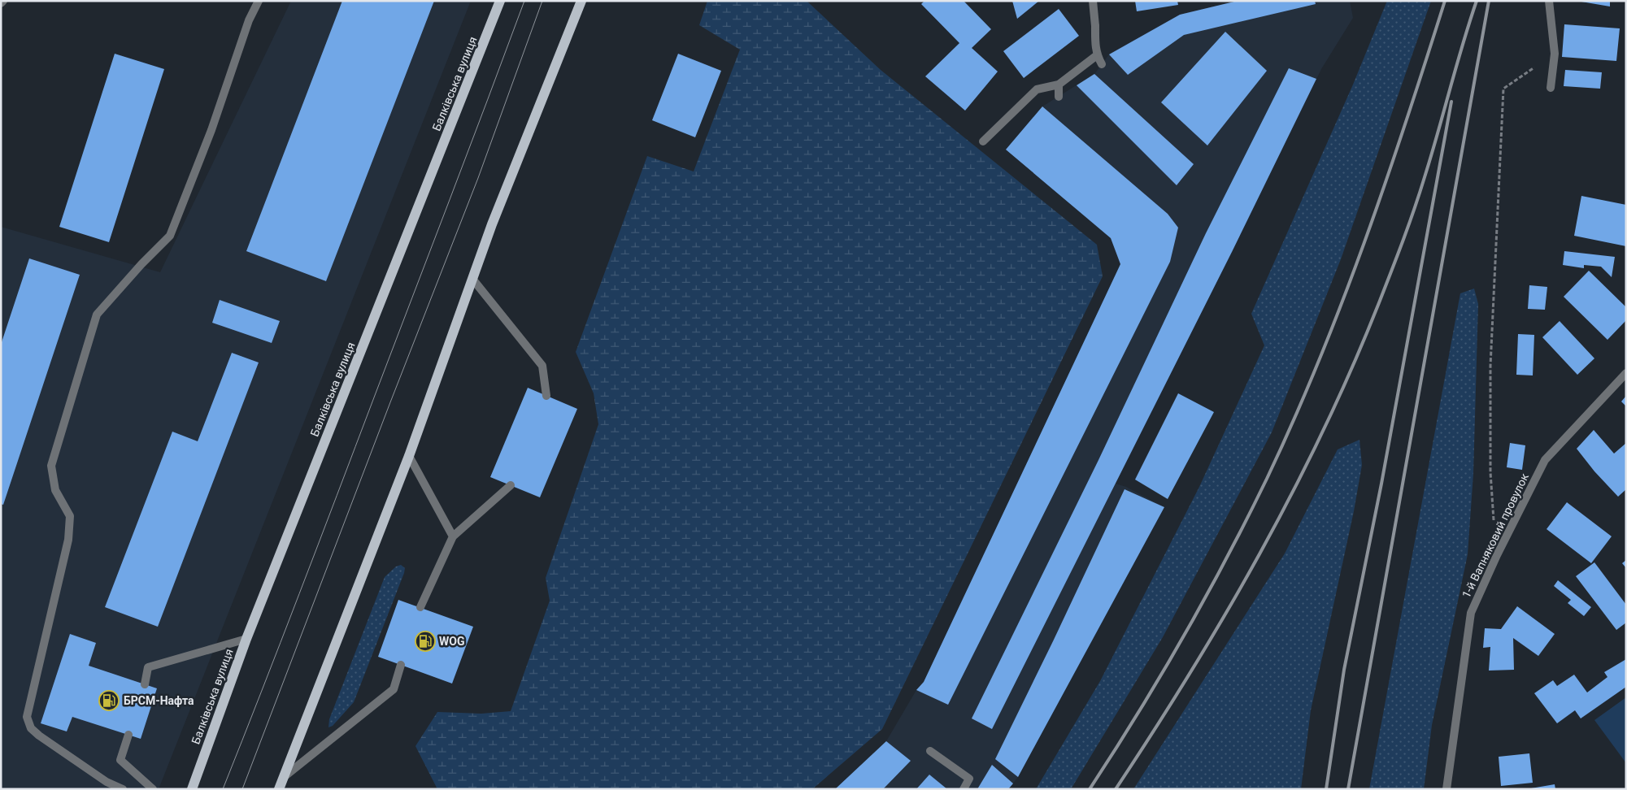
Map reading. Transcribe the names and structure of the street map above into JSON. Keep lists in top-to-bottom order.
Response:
{
  "streets": {
    "main road": ["Балківська вулиця"],
    "street": ["1-й Вапняковий провулок"]
  },
  "places": {
    "fuel station": ["WOG", "БРСМ-Нафта"]
  }
}
